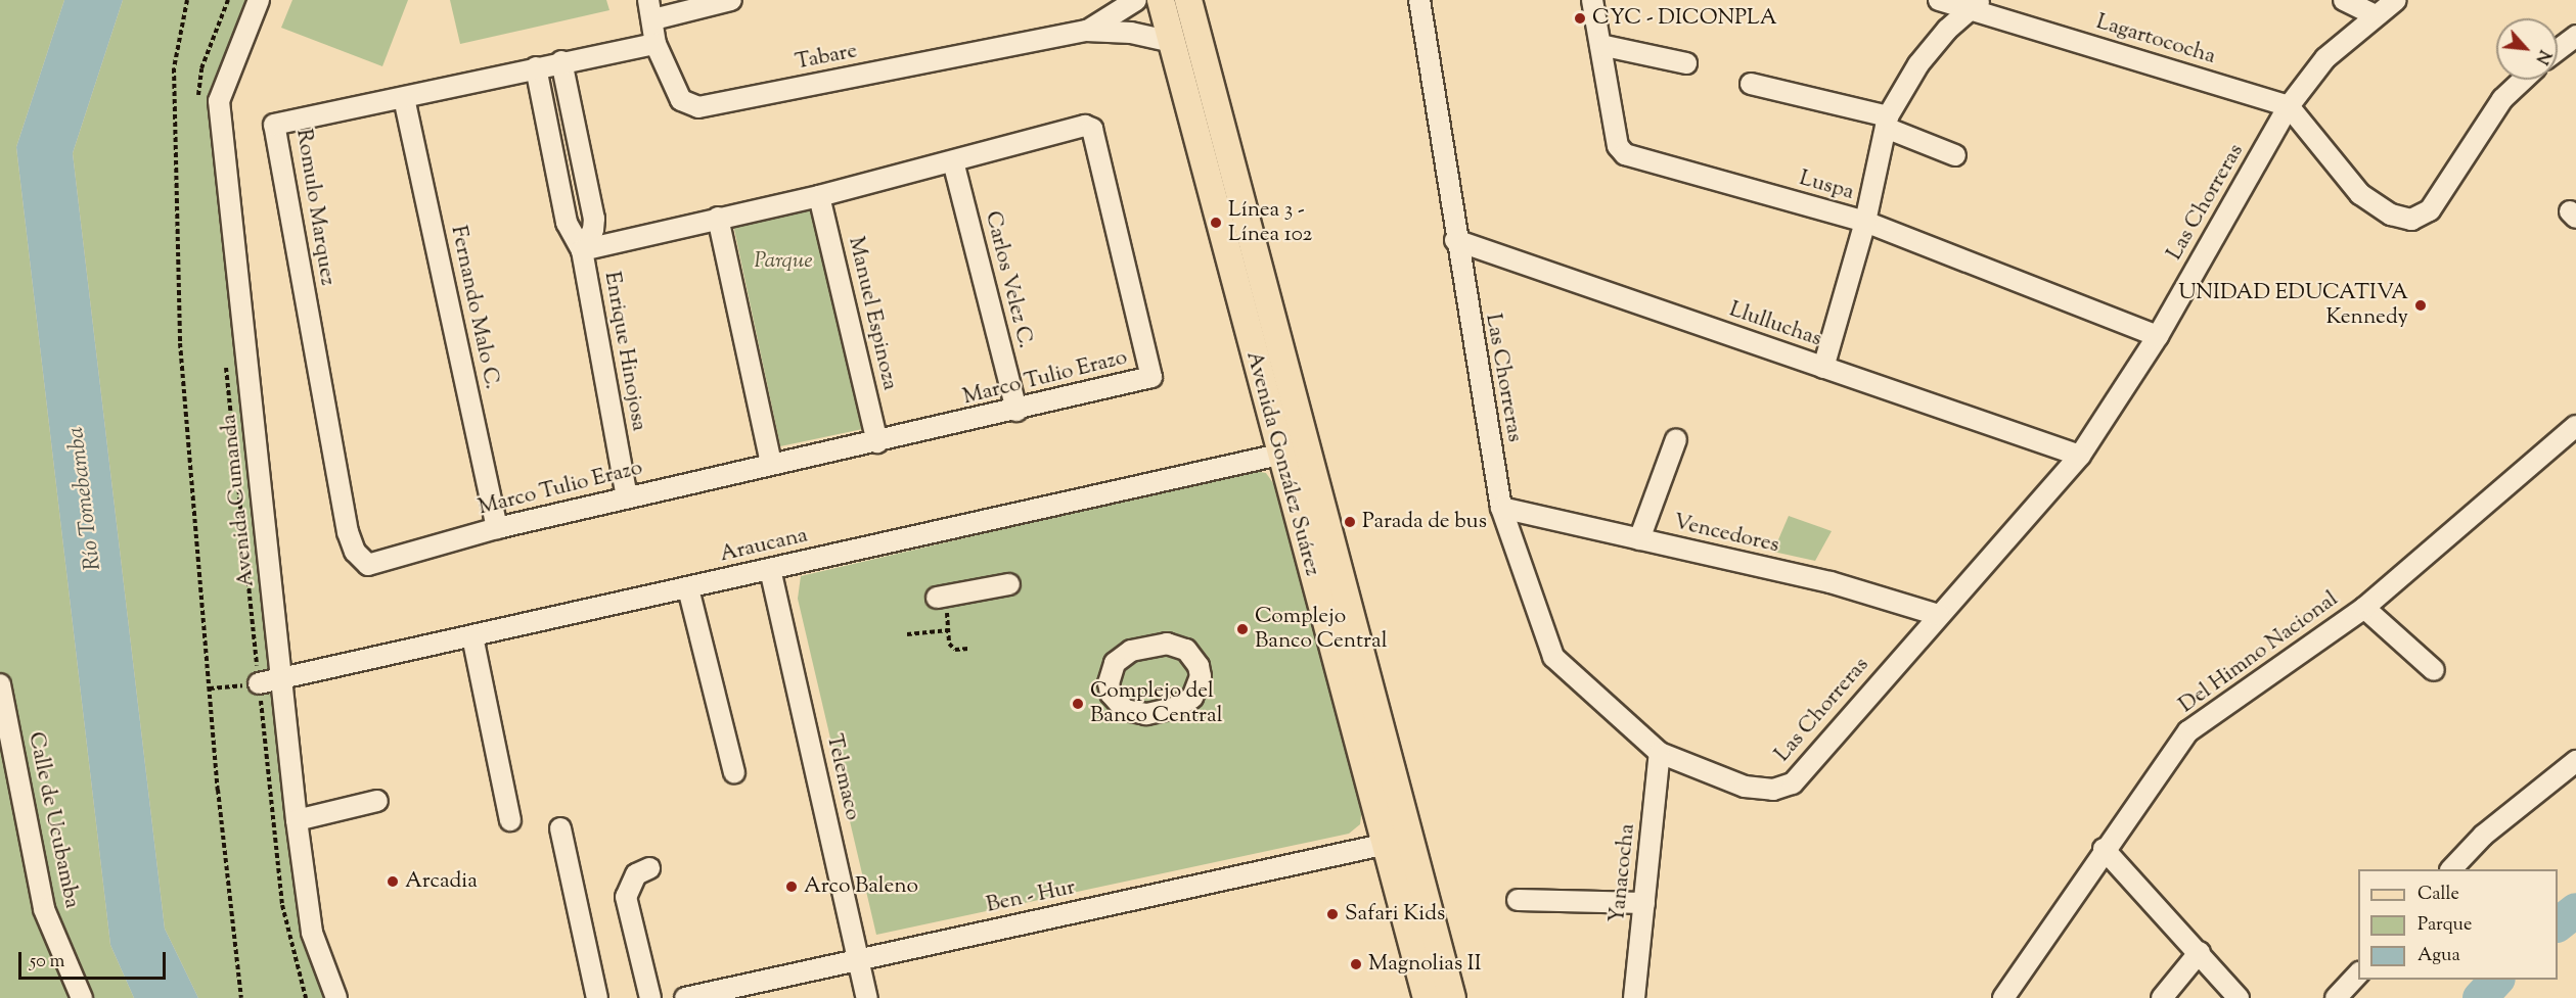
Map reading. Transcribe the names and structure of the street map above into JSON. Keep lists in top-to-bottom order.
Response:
{
  "streets": {
    "main road": ["Avenida González Suárez"],
    "street": [
      "Lagartococha",
      "Tabare",
      "Luspa",
      "Las Chorreras",
      "Romulo Marquez",
      "Carlos Velez C.",
      "Fernando Malo C.",
      "Manuel Espinoza",
      "Llulluchas",
      "Enrique Hinojosa",
      "Marco Tulio Erazo",
      "Avenida Cumanda",
      "Vencedores",
      "Araucana",
      "Del Himno Nacional",
      "Telemaco",
      "Calle de Ucubamba",
      "Yanacocha",
      "Ben - Hur"
    ]
  },
  "crossings": [
    ["Lagartococha", "Las Chorreras"],
    ["Tabare", "Romulo Marquez"],
    ["Tabare", "Avenida González Suárez"],
    ["Luspa", "Las Chorreras"],
    ["Las Chorreras", "Llulluchas"],
    ["Las Chorreras", "Vencedores"],
    ["Las Chorreras", "Yanacocha"],
    ["Romulo Marquez", "Fernando Malo C."],
    ["Romulo Marquez", "Enrique Hinojosa"],
    ["Romulo Marquez", "Marco Tulio Erazo"],
    ["Carlos Velez C.", "Marco Tulio Erazo"],
    ["Fernando Malo C.", "Marco Tulio Erazo"],
    ["Manuel Espinoza", "Marco Tulio Erazo"],
    ["Enrique Hinojosa", "Marco Tulio Erazo"],
    ["Avenida González Suárez", "Araucana"],
    ["Avenida González Suárez", "Ben - Hur"],
    ["Avenida Cumanda", "Araucana"],
    ["Araucana", "Telemaco"],
    ["Telemaco", "Ben - Hur"]
  ],
  "water": ["Río Tomebamba"],
  "parks": ["Parque"],
  "places": [
    "CYC - DICONPLA",
    "Línea 3 - Línea 102",
    "UNIDAD EDUCATIVA Kennedy",
    "Parada de bus",
    "Complejo Banco Central",
    "Complejo del Banco Central",
    "Arcadia",
    "Arco Baleno",
    "Safari Kids",
    "Magnolias II"
  ],
  "legend": ["Calle", "Parque", "Agua"],
  "scale_bar": "50 m",
  "north": "bottom right"
}
